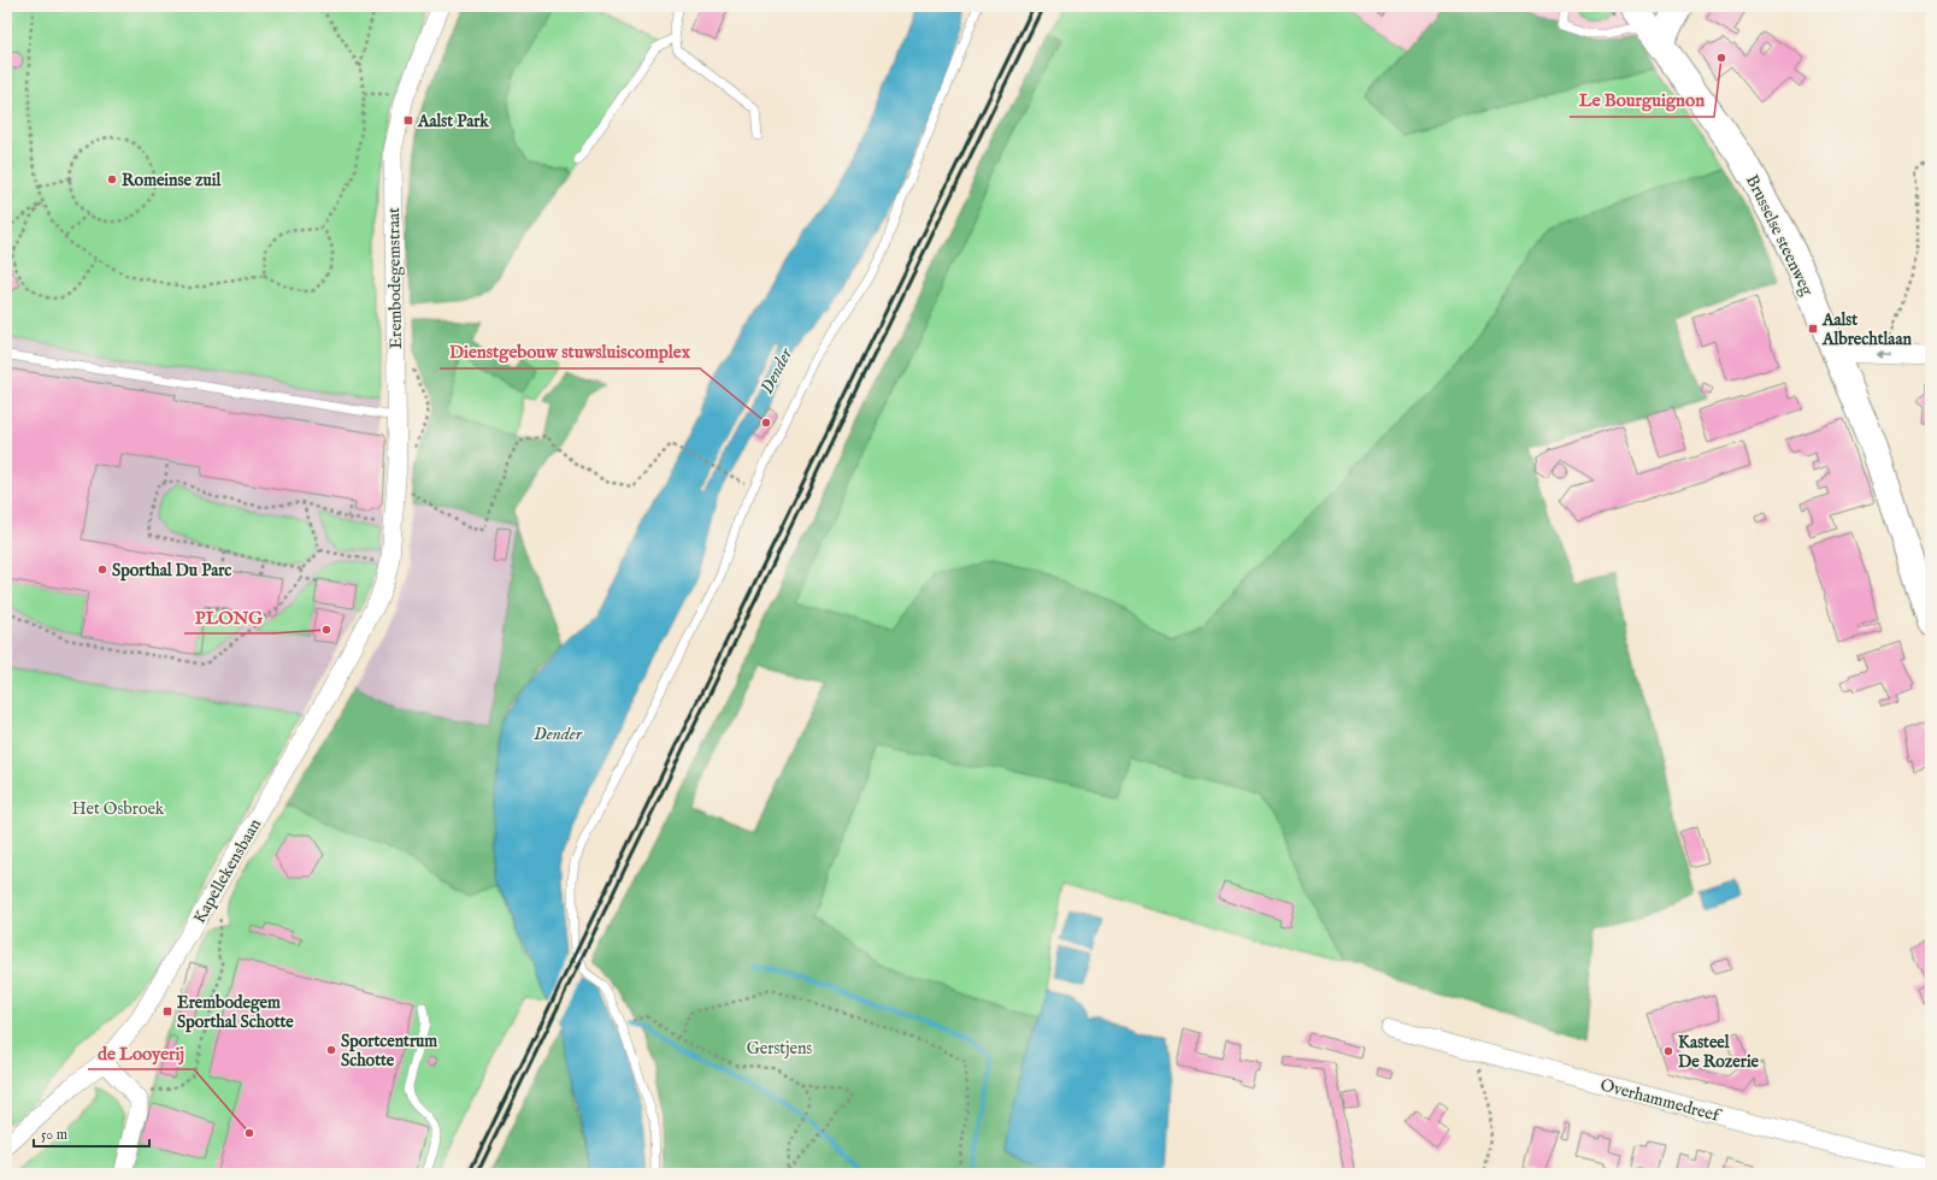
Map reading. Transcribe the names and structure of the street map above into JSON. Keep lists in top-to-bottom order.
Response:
{
  "streets": {
    "main road": ["Brusselse steenweg"],
    "street": ["Erembodegemstraat", "Kapellekensbaan", "Overhammedreef"]
  },
  "crossings": [
    ["Erembodegemstraat", "Kapellekensbaan"]
  ],
  "water": ["Dender"],
  "parks": ["Het Osbroek", "Gerstjens"],
  "places": {
    "other": [
      "Le Bourguignon",
      "Romeinse zuil",
      "Dienstgebouw stuwsluiscomplex",
      "Sporthal Du Parc",
      "PLONG",
      "Sportcentrum Schotte",
      "Kasteel De Rozerie",
      "de Looyerij"
    ],
    "transit": ["Aalst Park", "Aalst Albrechtlaan", "Erembodegem Sporthal Schotte"]
  },
  "scale_bar": "50 m"
}
